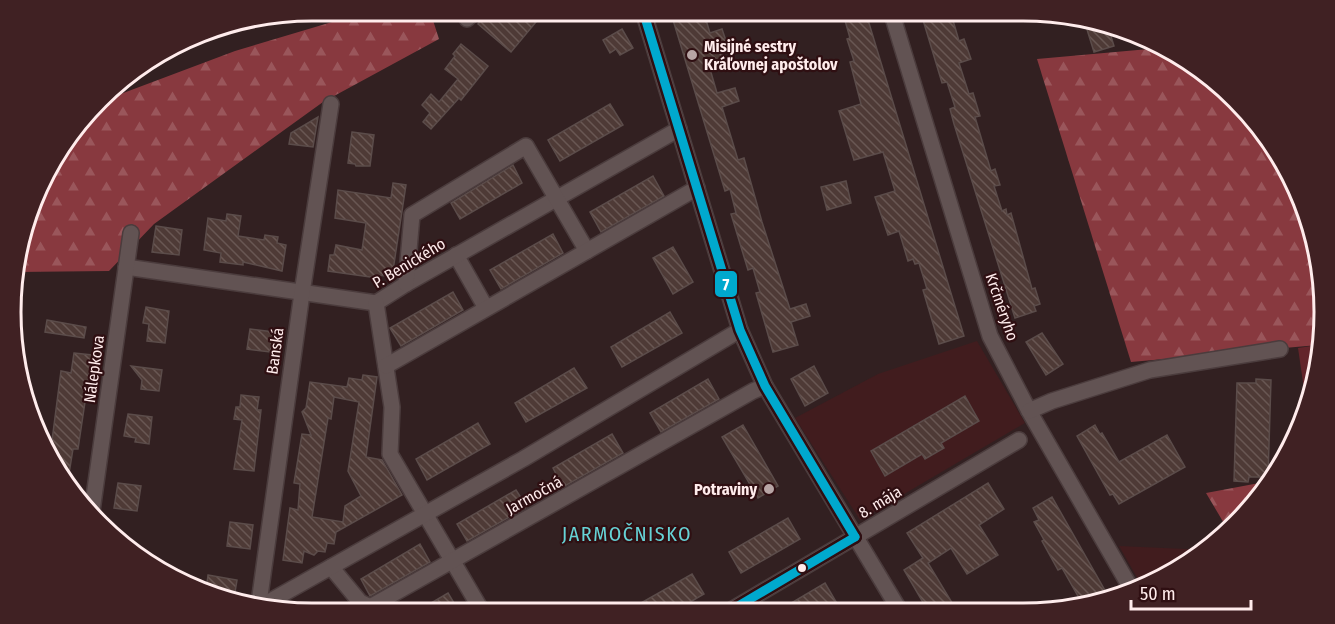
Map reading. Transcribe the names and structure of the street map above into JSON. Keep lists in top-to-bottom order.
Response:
{
  "streets": {
    "street": [
      "P. Benického",
      "Krčméryho",
      "Banská",
      "Nálepkova",
      "Jarmočná",
      "8. mája"
    ]
  },
  "crossings": [
    ["P. Benického", "Banská"],
    ["P. Benického", "Nálepkova"]
  ],
  "districts": ["JARMOČNISKO"],
  "places": ["Misijné sestry Kráľovnej apoštolov", "Potraviny"],
  "lines": ["transit line 7"],
  "scale_bar": "50 m"
}
